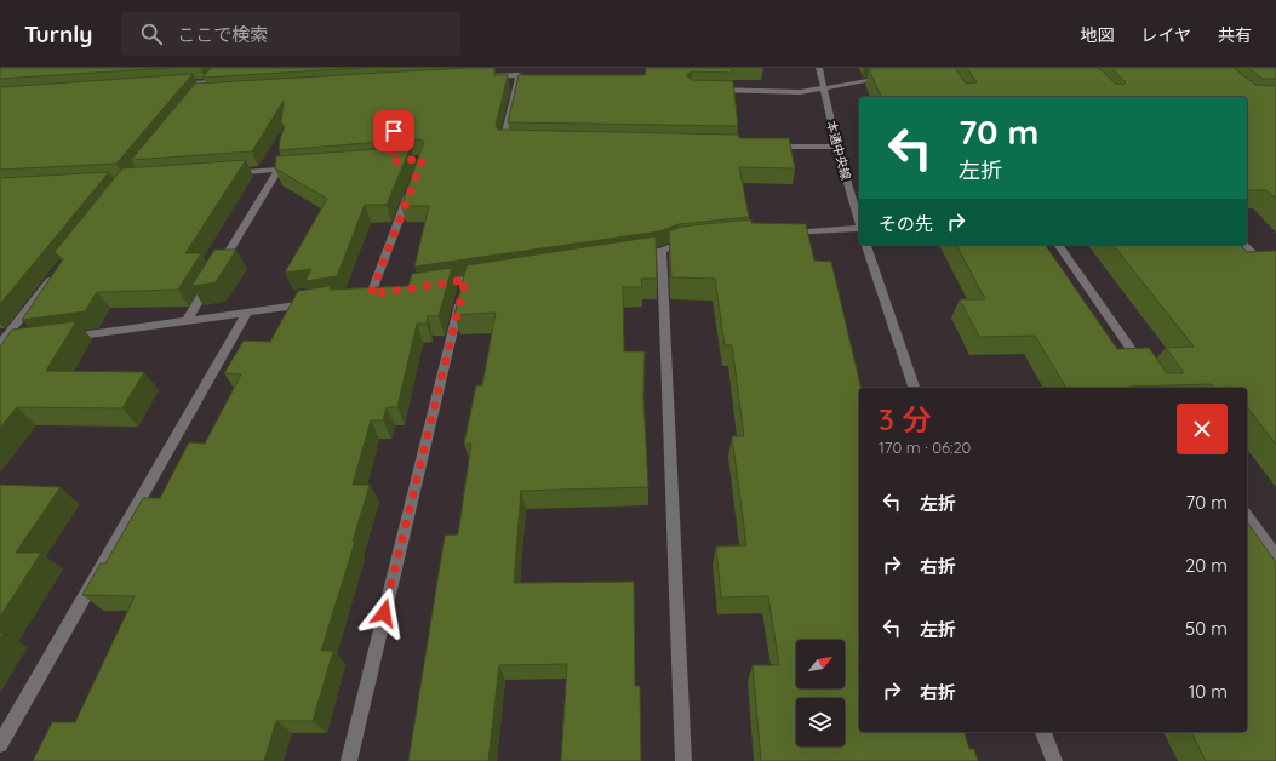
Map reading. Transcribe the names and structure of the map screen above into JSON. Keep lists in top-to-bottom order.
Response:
{
  "streets": {
    "street": ["本通中央線"]
  },
  "north": "top right",
  "page": {
    "header": "Turnly",
    "search": "ここで検索",
    "nav": ["地図", "レイヤ", "共有"],
    "turn": ["70 m", "左折"],
    "then": "その先",
    "heading": ["3 分", "170 m · 06:20"],
    "list": [
      {
        "name": "左折",
        "value": "70 m"
      },
      {
        "name": "右折",
        "value": "20 m"
      },
      {
        "name": "左折",
        "value": "50 m"
      },
      {
        "name": "右折",
        "value": "10 m"
      }
    ]
  }
}
